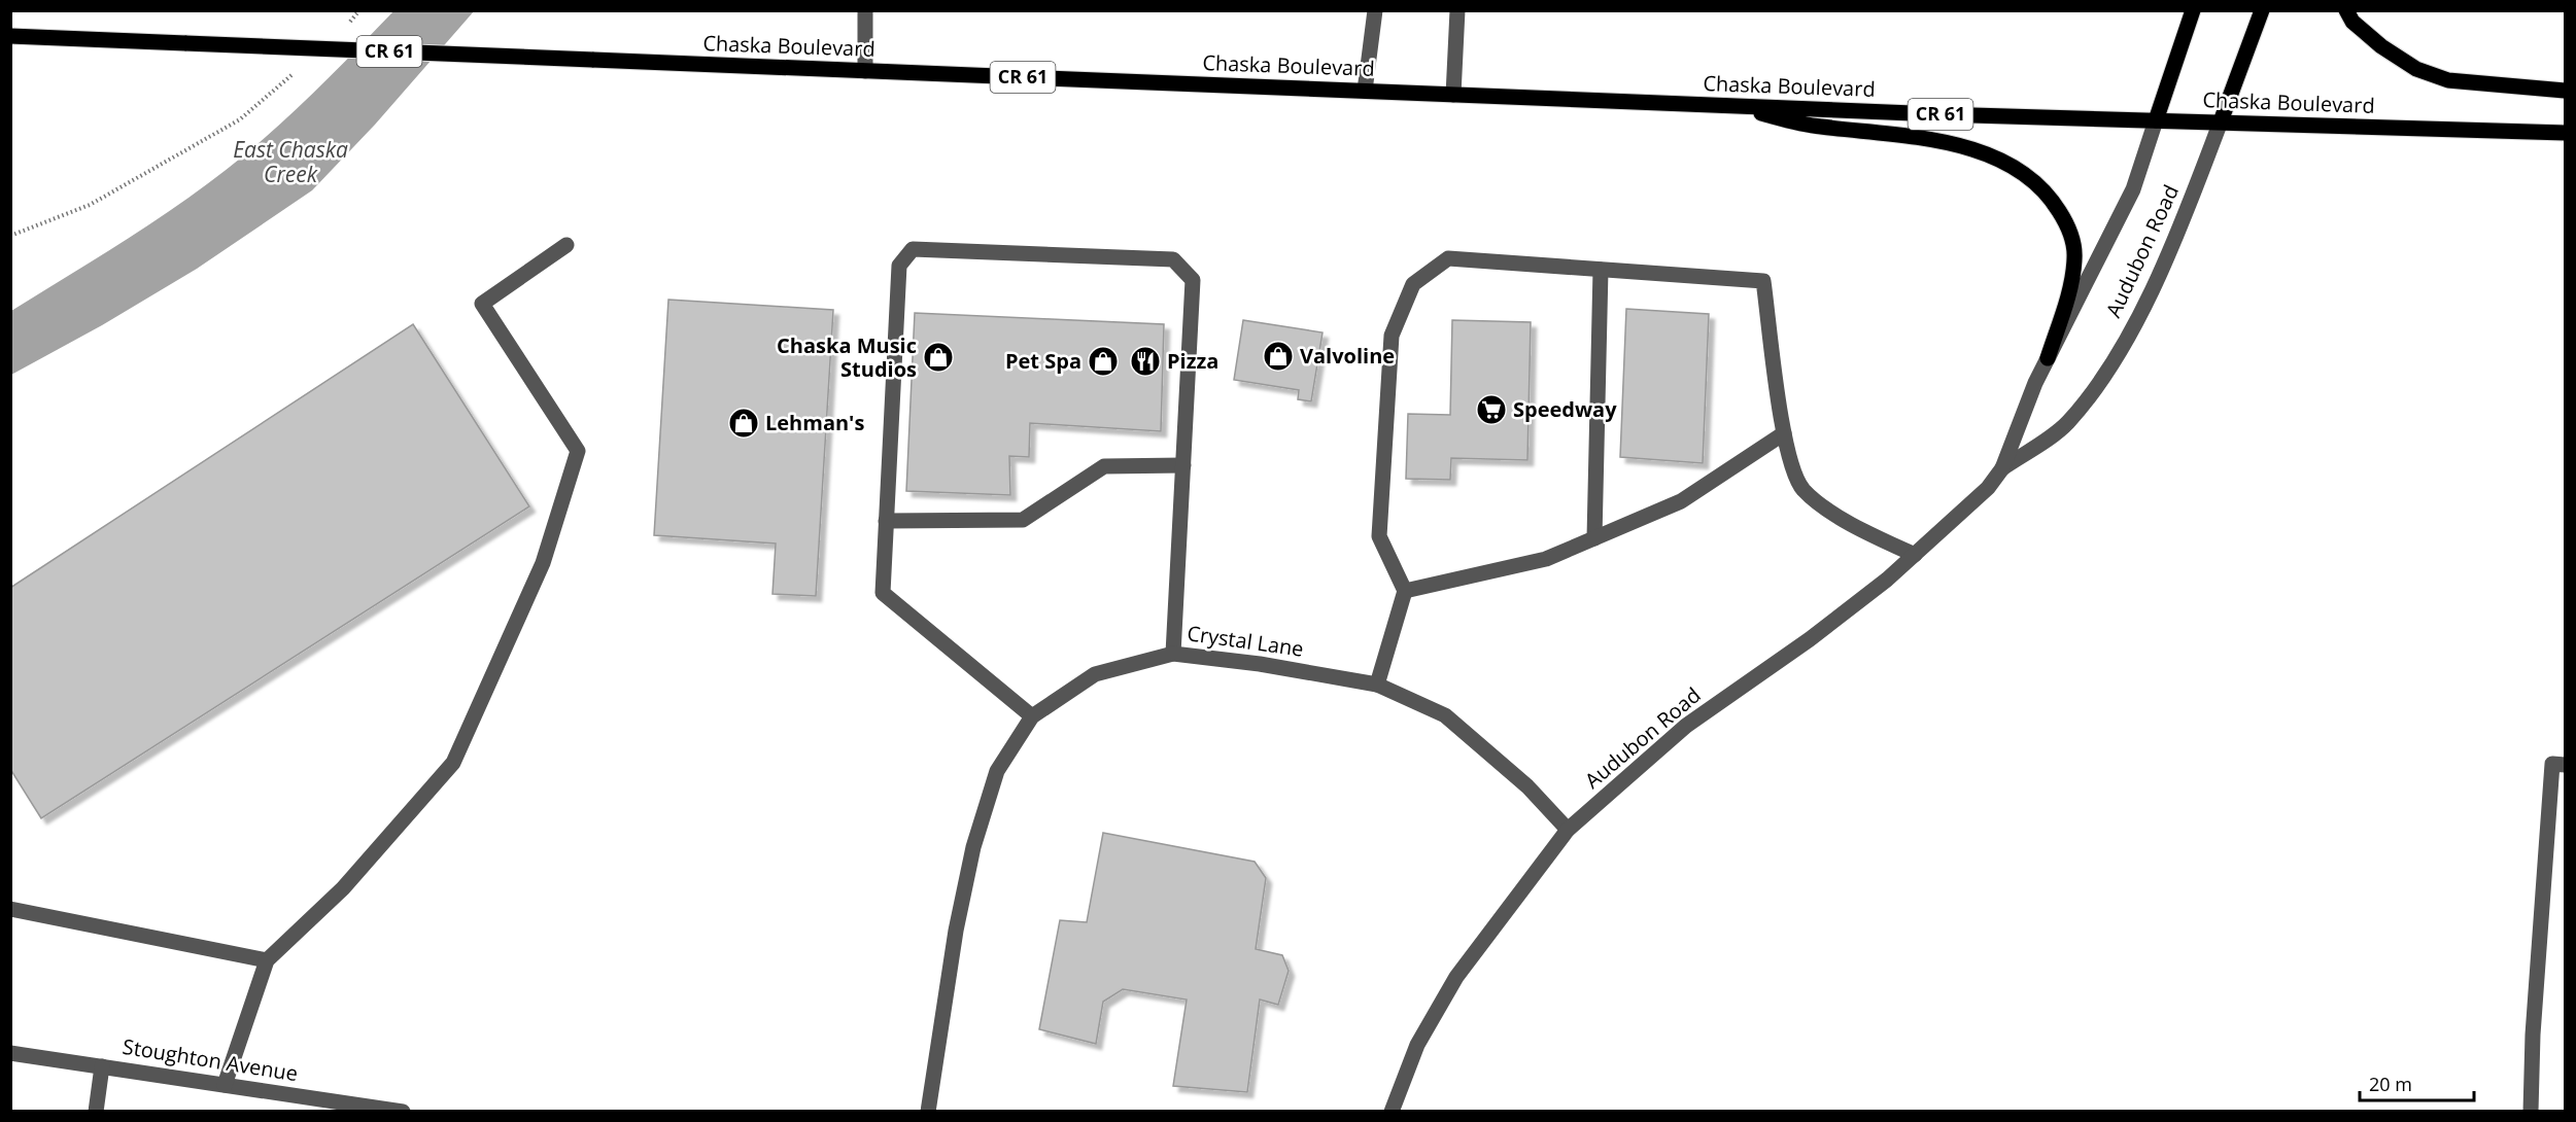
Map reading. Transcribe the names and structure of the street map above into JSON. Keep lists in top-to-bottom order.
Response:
{
  "streets": {
    "main road": ["Chaska Boulevard", "CR 61", "Audubon Road"],
    "street": ["Crystal Lane", "Stoughton Avenue"]
  },
  "crossings": [
    ["Chaska Boulevard", "Audubon Road"],
    ["Audubon Road", "Crystal Lane"]
  ],
  "water": ["East Chaska Creek"],
  "places": {
    "shop": [
      "Valvoline",
      "Chaska Music Studios",
      "Pet Spa",
      "Lehman's"
    ],
    "restaurant": ["Pizza"],
    "supermarket": ["Speedway"]
  },
  "scale_bar": "20 m"
}
